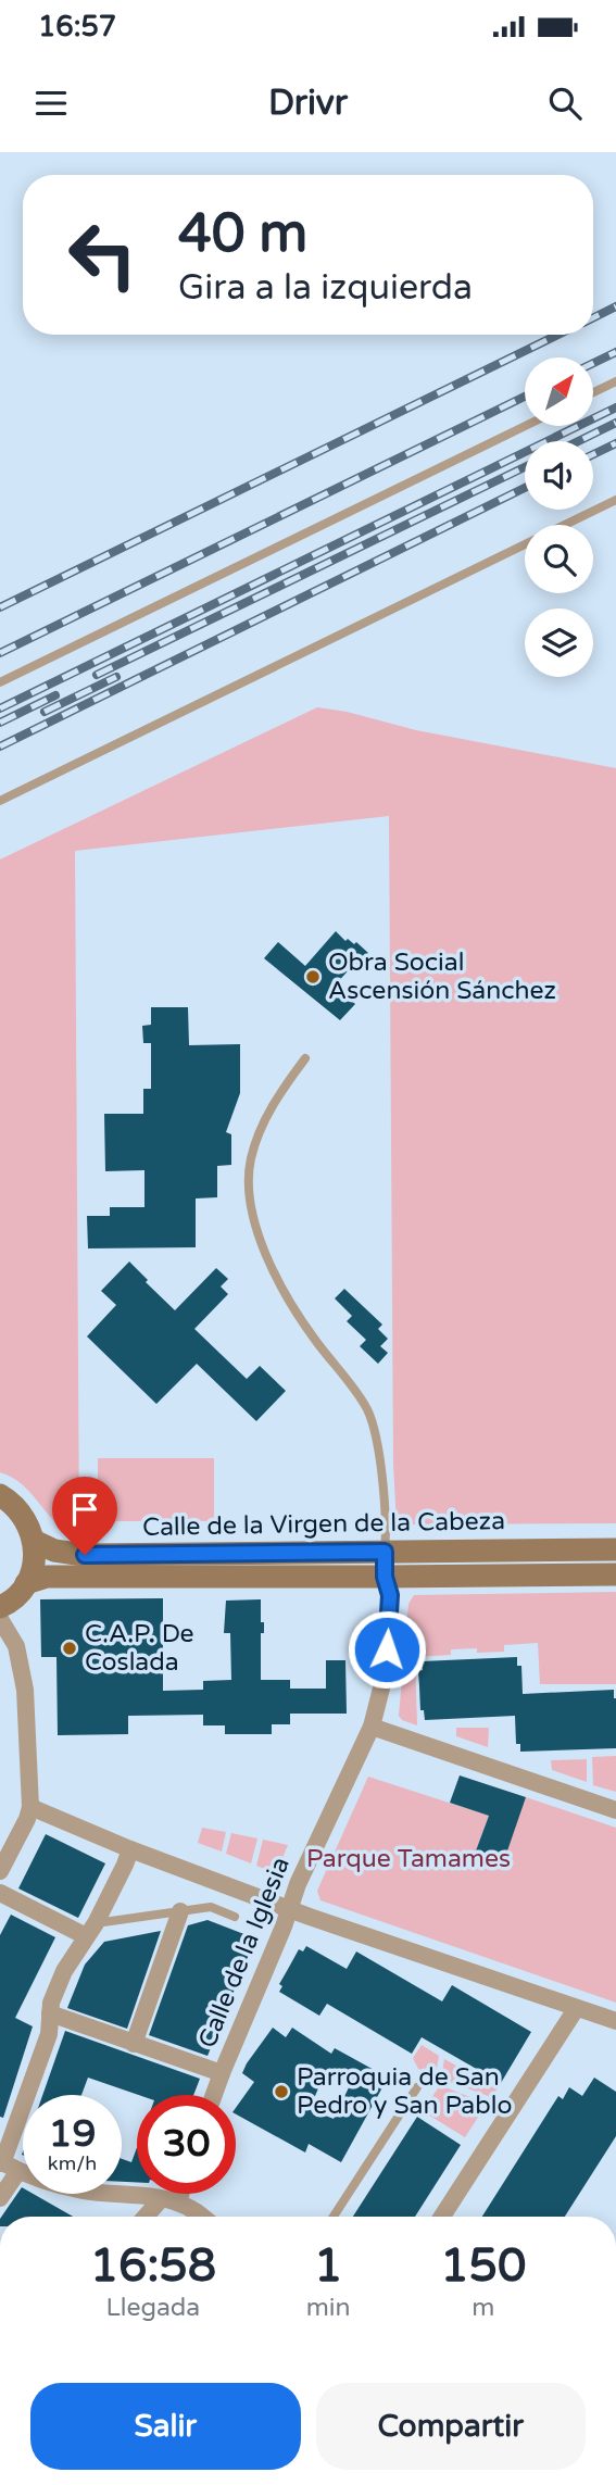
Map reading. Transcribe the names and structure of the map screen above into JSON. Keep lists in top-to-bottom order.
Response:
{
  "streets": {
    "main road": ["Calle de la Virgen de la Cabeza"],
    "street": ["Calle de la Iglesia"]
  },
  "crossings": [
    ["Calle de la Virgen de la Cabeza", "Calle de la Iglesia"]
  ],
  "parks": ["Parque Tamames"],
  "places": ["Obra Social Ascensión Sánchez", "C.A.P. De Coslada", "Parroquia de San Pedro y San Pablo"],
  "north": "top right",
  "page": {
    "status": "16:57",
    "header": "Drivr",
    "turn": ["40 m", "Gira a la izquierda"],
    "speed": "19 km/h",
    "limit": "30",
    "eta": [
      "16:58",
      "Llegada",
      "1",
      "min",
      "150",
      "m"
    ],
    "buttons": ["Salir", "Compartir"]
  }
}
